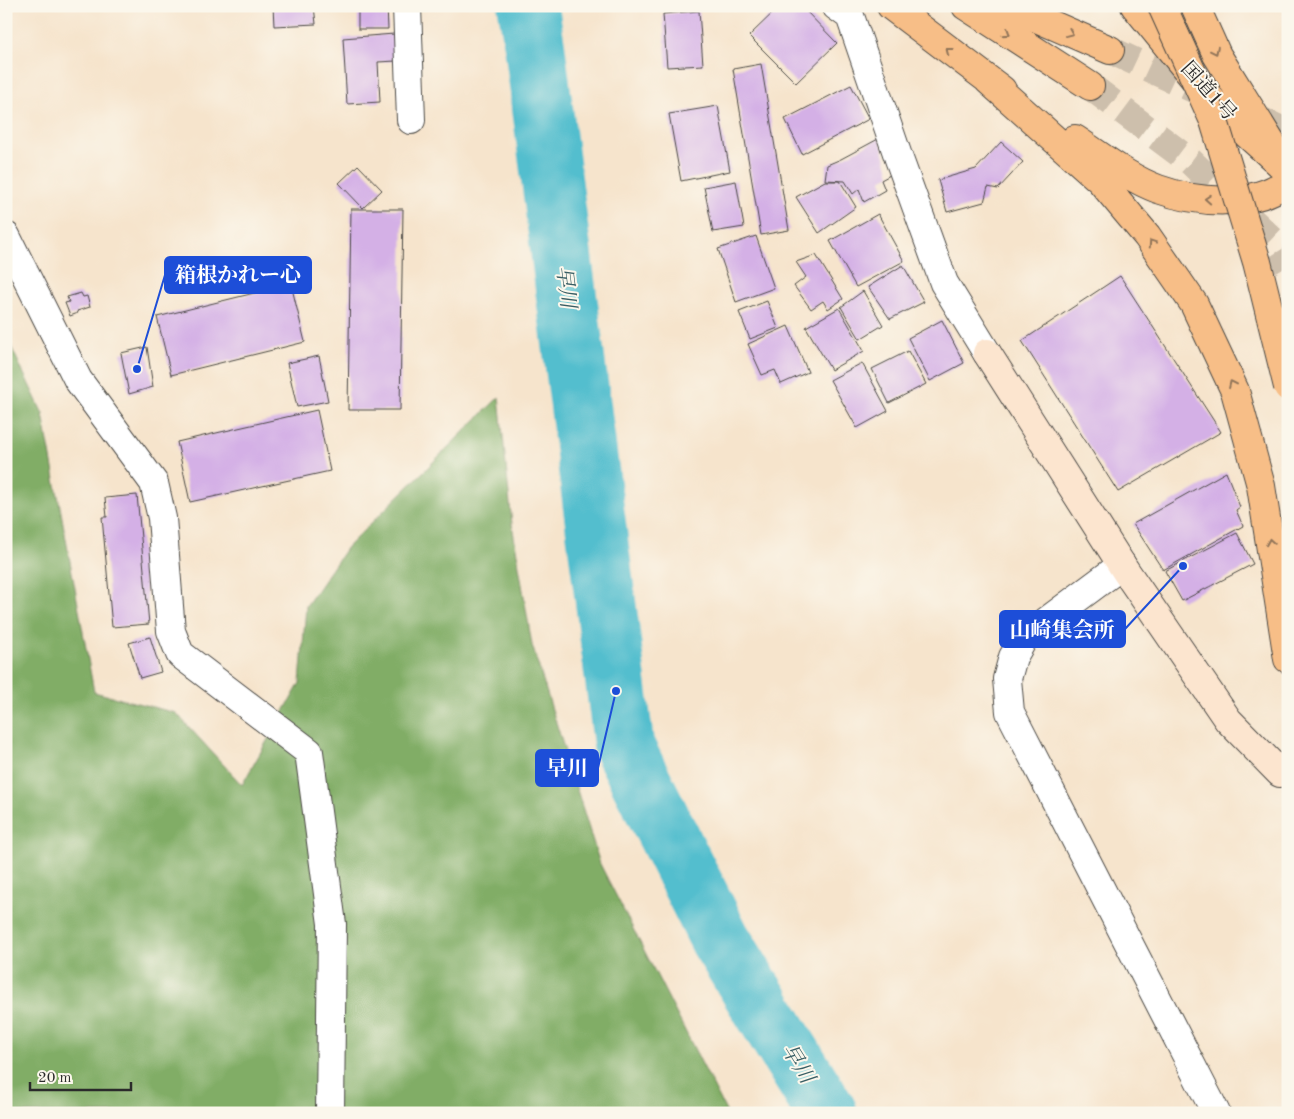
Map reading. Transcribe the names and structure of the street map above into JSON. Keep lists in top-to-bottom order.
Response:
{
  "streets": {
    "highway": ["国道1号"]
  },
  "water": ["早川"],
  "places": ["箱根かれー心", "山崎集会所", "早川"],
  "scale_bar": "20 m"
}
